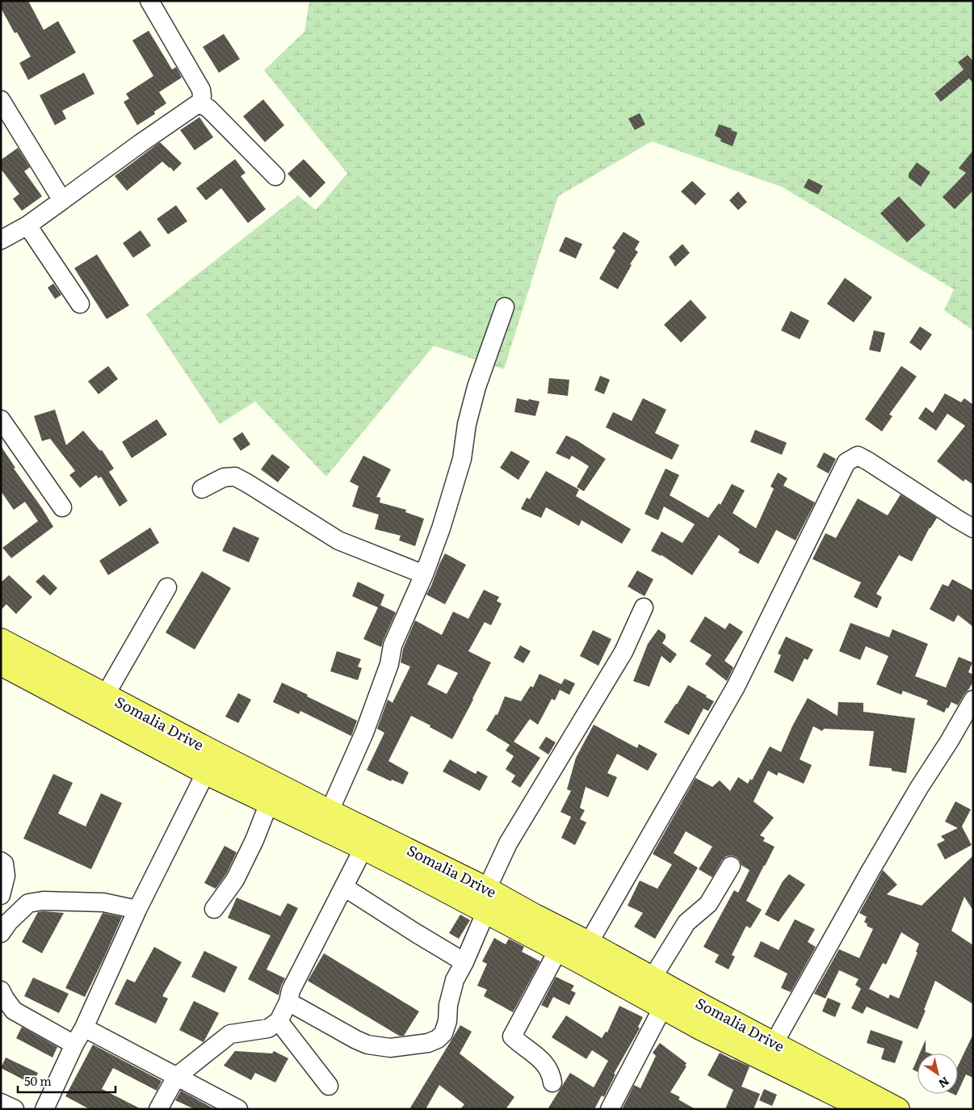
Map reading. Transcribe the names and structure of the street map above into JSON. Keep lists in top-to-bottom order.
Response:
{
  "streets": {
    "main road": ["Somalia Drive"]
  },
  "scale_bar": "50 m",
  "north": "bottom right"
}
